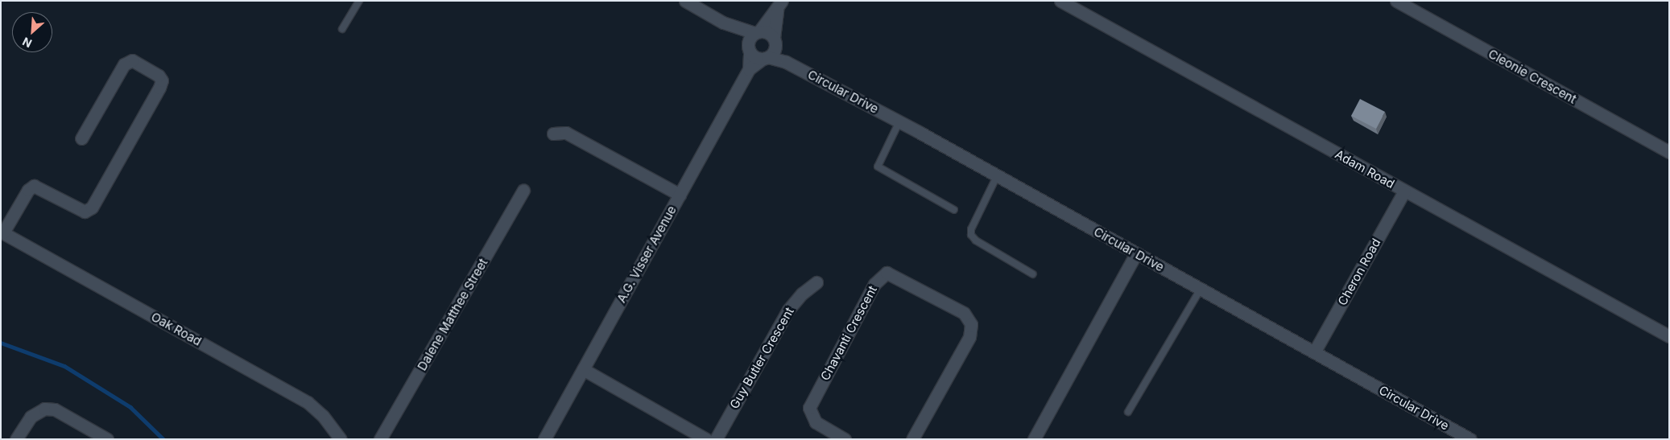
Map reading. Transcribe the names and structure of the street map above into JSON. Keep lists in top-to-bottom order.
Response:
{
  "streets": {
    "street": [
      "Cleonie Crescent",
      "Circular Drive",
      "Adam Road",
      "A.G. Visser Avenue",
      "Cheron Road",
      "Dalene Matthee Street",
      "Oak Road",
      "Chavanti Crescent",
      "Guy Butler Crescent"
    ]
  },
  "crossings": [
    ["Circular Drive", "A.G. Visser Avenue"],
    ["Circular Drive", "Cheron Road"],
    ["Adam Road", "Cheron Road"]
  ],
  "north": "bottom left"
}
